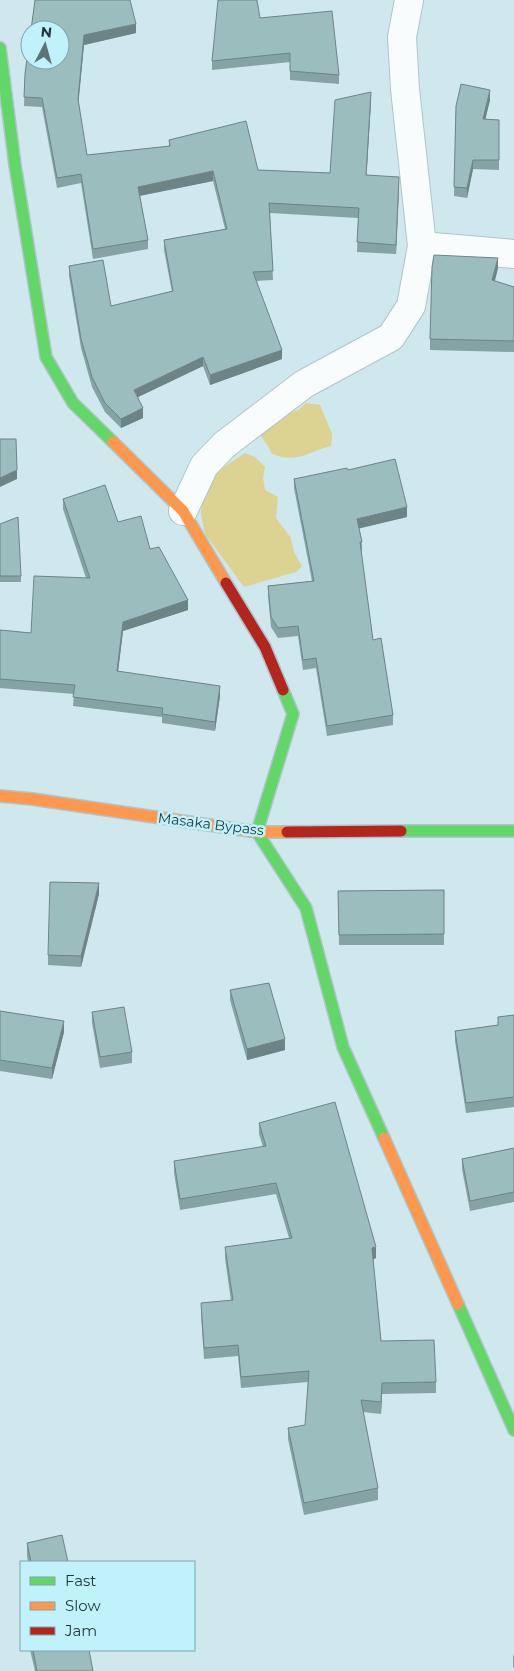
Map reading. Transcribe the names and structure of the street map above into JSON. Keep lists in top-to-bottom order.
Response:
{
  "streets": {
    "main road": ["Masaka Bypass"]
  },
  "legend": ["Fast", "Slow", "Jam"],
  "north": "top"
}
